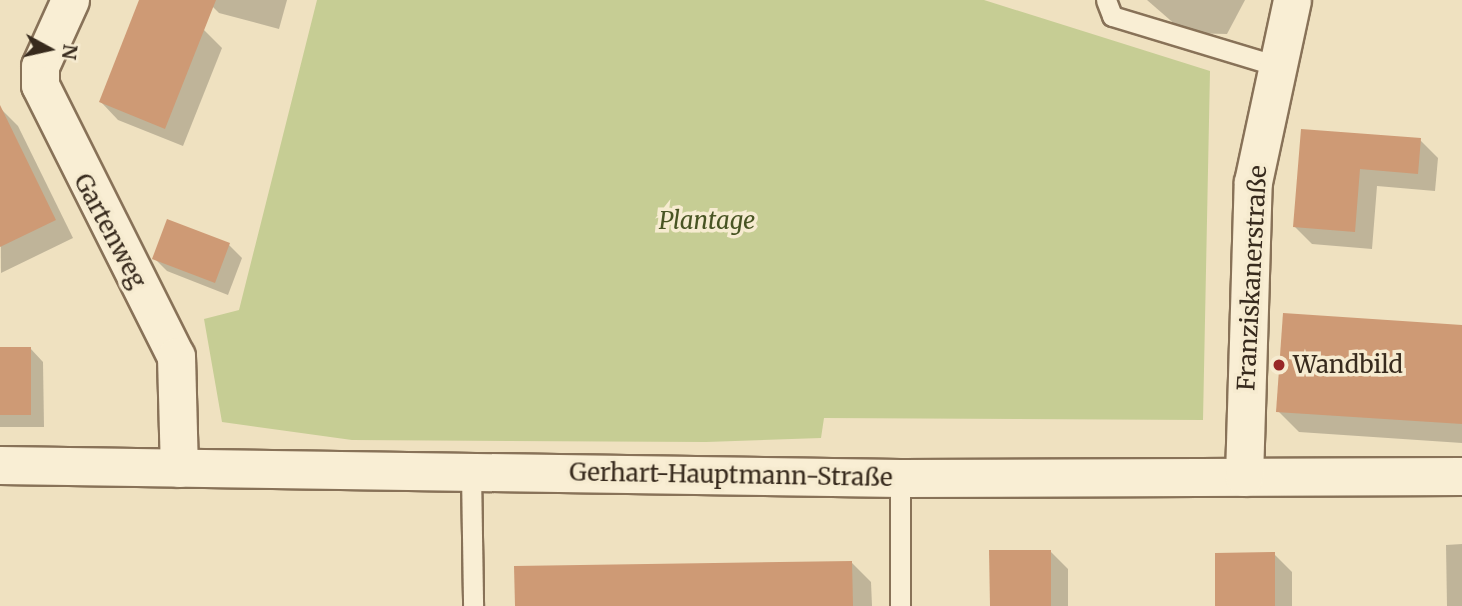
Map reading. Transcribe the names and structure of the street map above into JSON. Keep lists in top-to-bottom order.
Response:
{
  "streets": {
    "street": ["Gartenweg", "Franziskanerstraße", "Gerhart-Hauptmann-Straße"]
  },
  "crossings": [
    ["Gartenweg", "Gerhart-Hauptmann-Straße"],
    ["Franziskanerstraße", "Gerhart-Hauptmann-Straße"]
  ],
  "parks": ["Plantage"],
  "places": ["Wandbild"],
  "north": "right"
}
